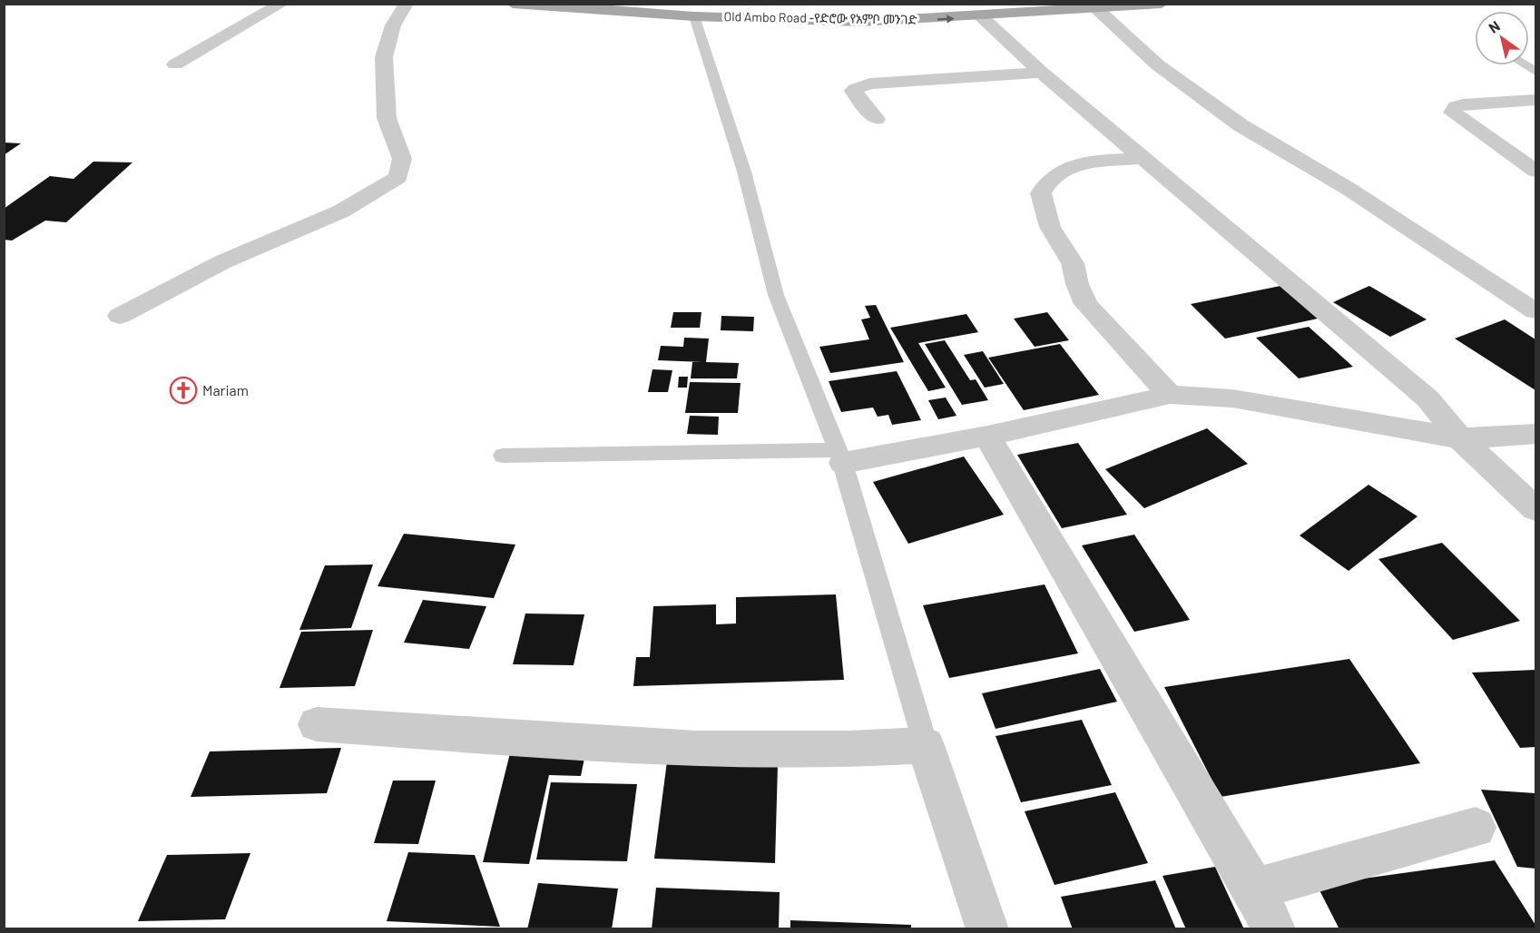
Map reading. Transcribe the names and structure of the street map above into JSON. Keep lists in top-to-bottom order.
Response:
{
  "streets": {
    "main road": ["Old Ambo Road -የድሮው የአምቦ መንገድ"]
  },
  "places": {
    "church": ["Mariam"]
  },
  "north": "top left"
}
